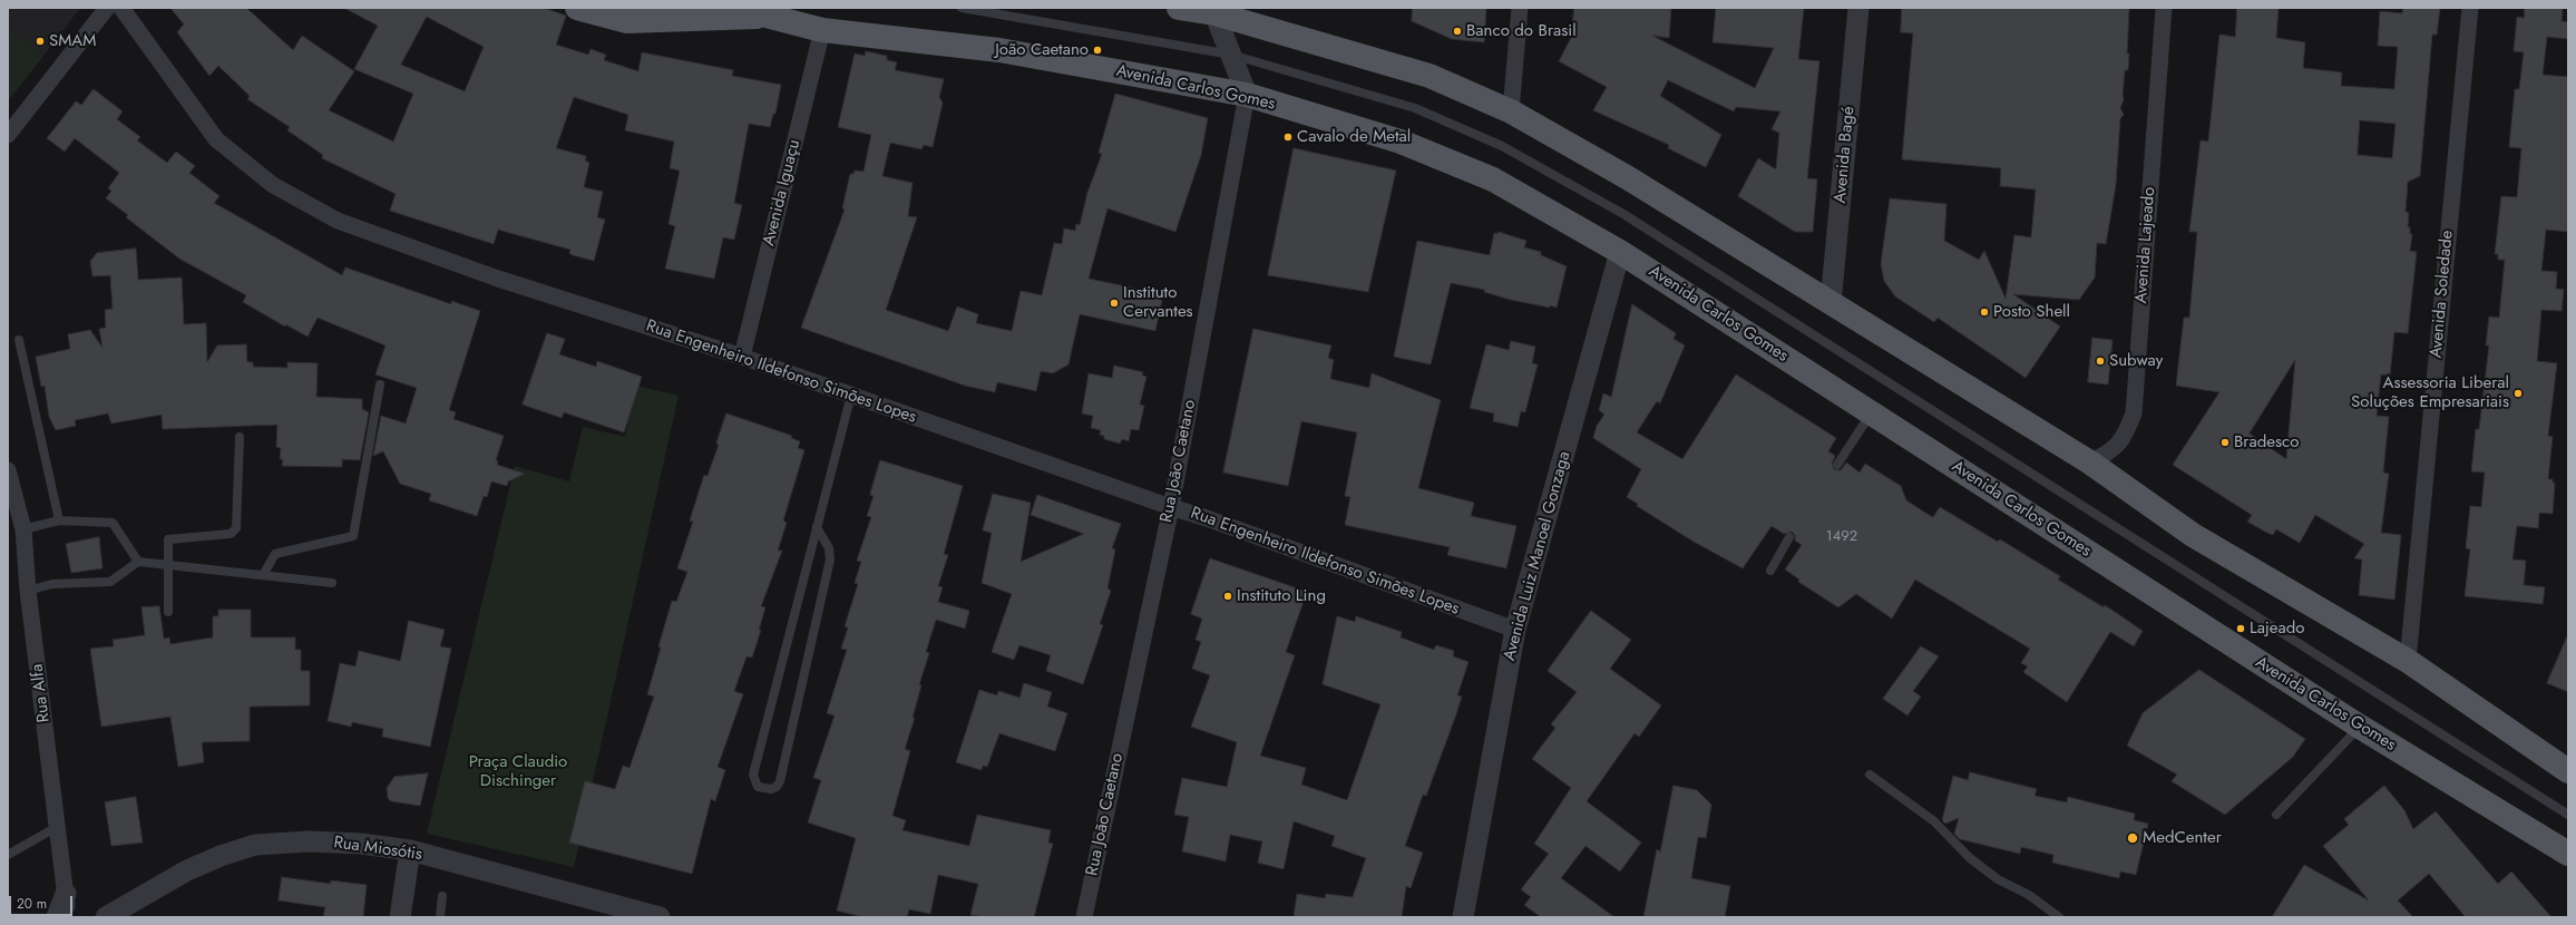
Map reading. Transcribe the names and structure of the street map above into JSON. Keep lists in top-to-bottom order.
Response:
{
  "streets": {
    "main road": ["Avenida Carlos Gomes"],
    "street": [
      "Avenida Bagé",
      "Avenida Iguaçu",
      "Avenida Lajeado",
      "Avenida Soledade",
      "Rua Engenheiro Ildefonso Simões Lopes",
      "Rua João Caetano",
      "Avenida Luiz Manoel Gonzaga",
      "Rua Alfa",
      "Rua Miosótis"
    ]
  },
  "crossings": [
    ["Avenida Carlos Gomes", "Avenida Iguaçu"],
    ["Avenida Carlos Gomes", "Rua João Caetano"],
    ["Avenida Carlos Gomes", "Avenida Luiz Manoel Gonzaga"],
    ["Avenida Iguaçu", "Rua Engenheiro Ildefonso Simões Lopes"],
    ["Rua Engenheiro Ildefonso Simões Lopes", "Rua João Caetano"],
    ["Rua Engenheiro Ildefonso Simões Lopes", "Avenida Luiz Manoel Gonzaga"]
  ],
  "parks": ["Praça Claudio Dischinger"],
  "places": [
    "Banco do Brasil",
    "SMAM",
    "João Caetano",
    "Cavalo de Metal",
    "Instituto Cervantes",
    "Posto Shell",
    "Subway",
    "Assessoria Liberal Soluções Empresariais",
    "Bradesco",
    "Instituto Ling",
    "Lajeado",
    "MedCenter"
  ],
  "house_numbers": ["1492"],
  "scale_bar": "20 m"
}
